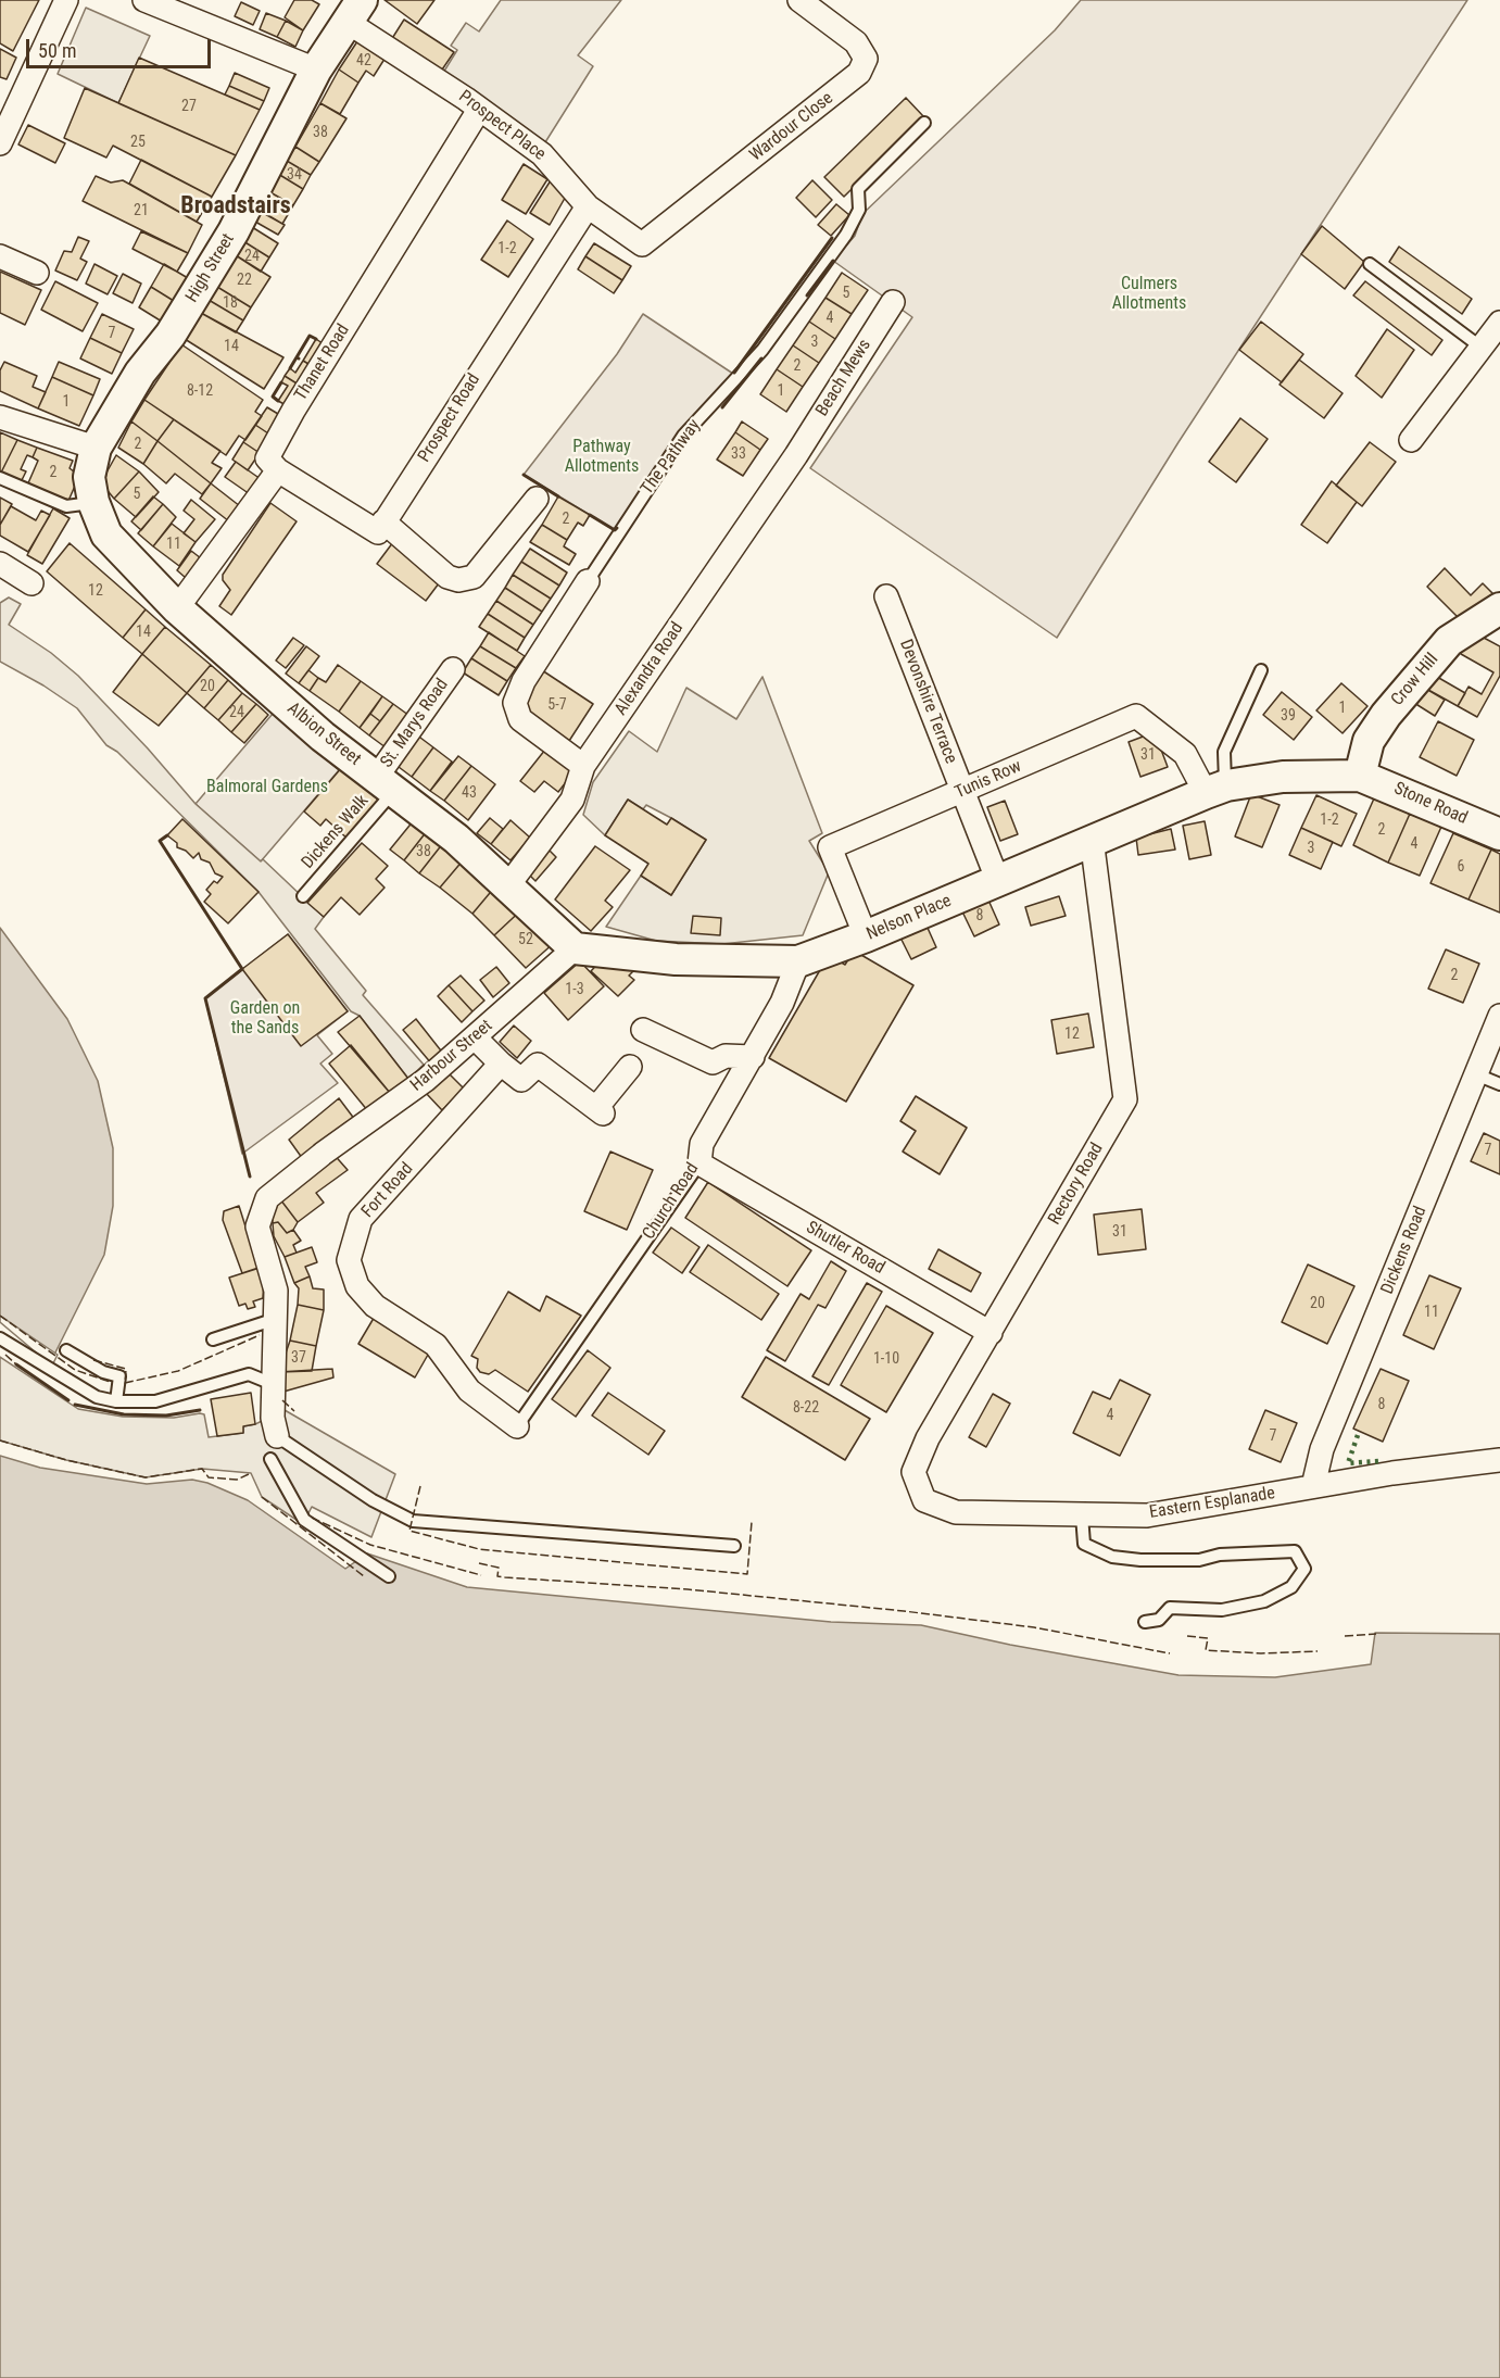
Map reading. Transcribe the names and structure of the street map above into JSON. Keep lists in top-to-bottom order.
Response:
{
  "streets": {
    "main road": [
      "High Street",
      "Crow Hill",
      "Albion Street",
      "Stone Road",
      "Nelson Place"
    ],
    "street": [
      "Prospect Place",
      "Wardour Close",
      "Thanet Road",
      "Beach Mews",
      "Prospect Road",
      "The Pathway",
      "Alexandra Road",
      "Devonshire Terrace",
      "St. Marys Road",
      "Tunis Row",
      "Harbour Street",
      "Rectory Road",
      "Fort Road",
      "Church Road",
      "Shutler Road",
      "Dickens Road",
      "Eastern Esplanade"
    ],
    "lane": ["Dickens Walk"]
  },
  "crossings": [
    ["Prospect Place", "Wardour Close"],
    ["Prospect Place", "High Street"],
    ["Prospect Place", "Thanet Road"],
    ["Prospect Place", "Prospect Road"],
    ["High Street", "Albion Street"],
    ["Beach Mews", "Alexandra Road"],
    ["The Pathway", "Alexandra Road"],
    ["Alexandra Road", "Albion Street"],
    ["Crow Hill", "Stone Road"],
    ["Crow Hill", "Nelson Place"],
    ["Devonshire Terrace", "Tunis Row"],
    ["Devonshire Terrace", "Nelson Place"],
    ["St. Marys Road", "Albion Street"],
    ["St. Marys Road", "Dickens Walk"],
    ["Albion Street", "Dickens Walk"],
    ["Albion Street", "Nelson Place"],
    ["Albion Street", "Harbour Street"],
    ["Tunis Row", "Nelson Place"],
    ["Stone Road", "Nelson Place"],
    ["Nelson Place", "Harbour Street"],
    ["Nelson Place", "Rectory Road"],
    ["Nelson Place", "Church Road"],
    ["Rectory Road", "Shutler Road"],
    ["Rectory Road", "Eastern Esplanade"],
    ["Fort Road", "Church Road"],
    ["Church Road", "Shutler Road"],
    ["Dickens Road", "Eastern Esplanade"]
  ],
  "districts": ["Broadstairs"],
  "parks": [
    "Culmers Allotments",
    "Pathway Allotments",
    "Balmoral Gardens",
    "Garden on the Sands"
  ],
  "house_numbers": [
    "42",
    "27",
    "38",
    "25",
    "34",
    "21",
    "1-2",
    "24",
    "22",
    "5",
    "18",
    "4",
    "7",
    "3",
    "14",
    "2",
    "8-12",
    "1",
    "1",
    "2",
    "33",
    "2",
    "5",
    "2",
    "11",
    "12",
    "14",
    "20",
    "5-7",
    "1",
    "24",
    "39",
    "31",
    "43",
    "1-2",
    "2",
    "4",
    "3",
    "38",
    "6",
    "8",
    "52",
    "2",
    "1-3",
    "12",
    "7",
    "31",
    "20",
    "11",
    "37",
    "1-10",
    "8",
    "8-22",
    "4",
    "7"
  ],
  "scale_bar": "50 m"
}
